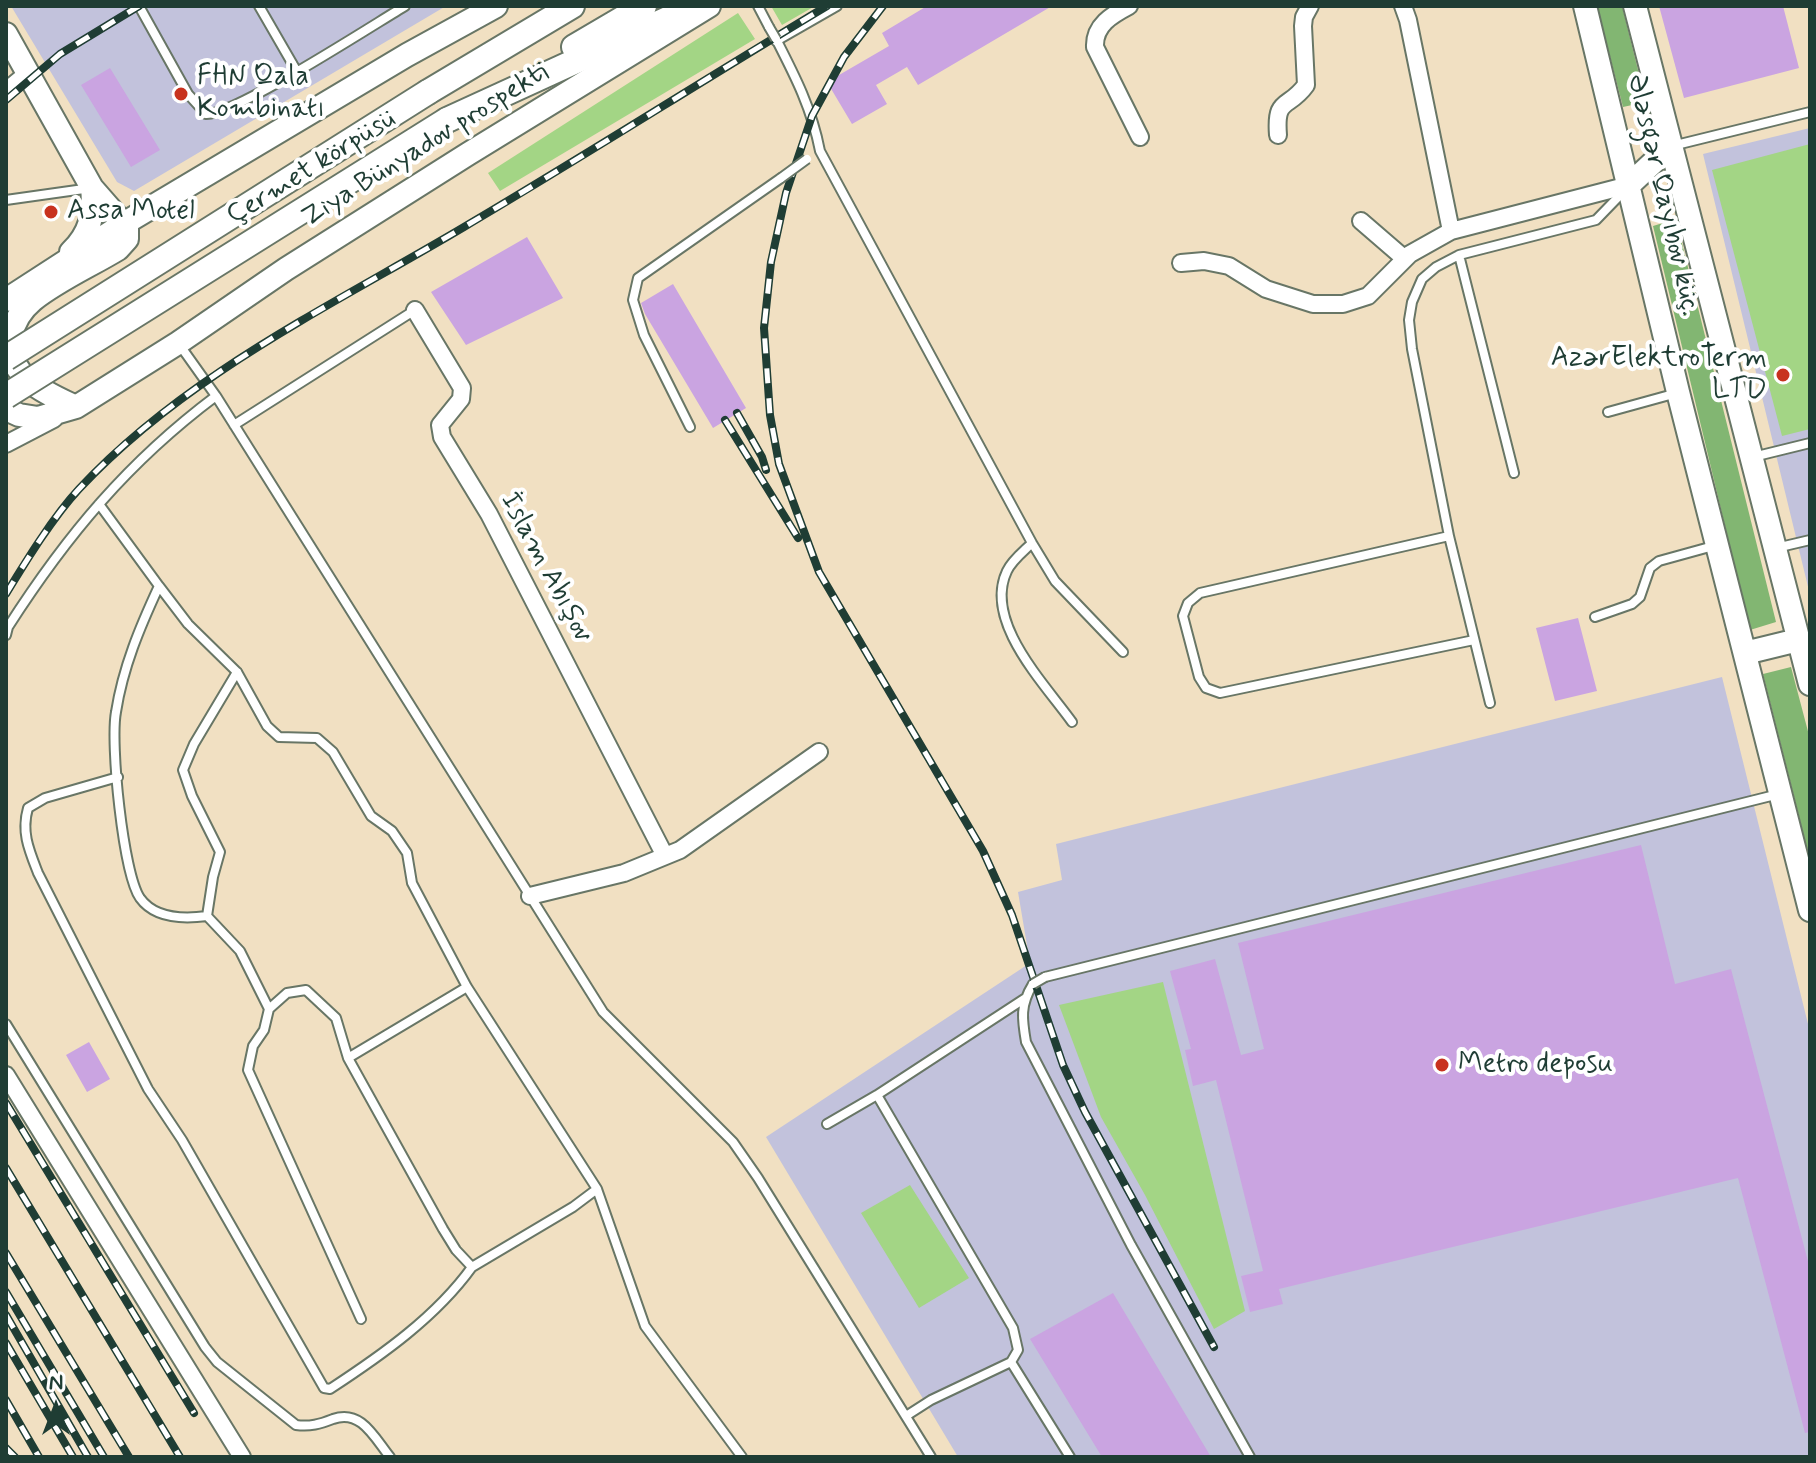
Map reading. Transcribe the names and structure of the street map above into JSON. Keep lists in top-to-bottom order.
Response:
{
  "streets": {
    "main road": ["Ziya Bünyadov prospekti", "Çermet körpüsü", "Ələsgər Qayıbov küç."],
    "street": ["İslam Abışov"]
  },
  "crossings": [
    ["Ziya Bünyadov prospekti", "Çermet körpüsü"]
  ],
  "places": [
    "FHN Qala Kombinatı",
    "Assa Motel",
    "AzərElektroTerm LTD",
    "Metro deposu"
  ],
  "north": "top"
}
